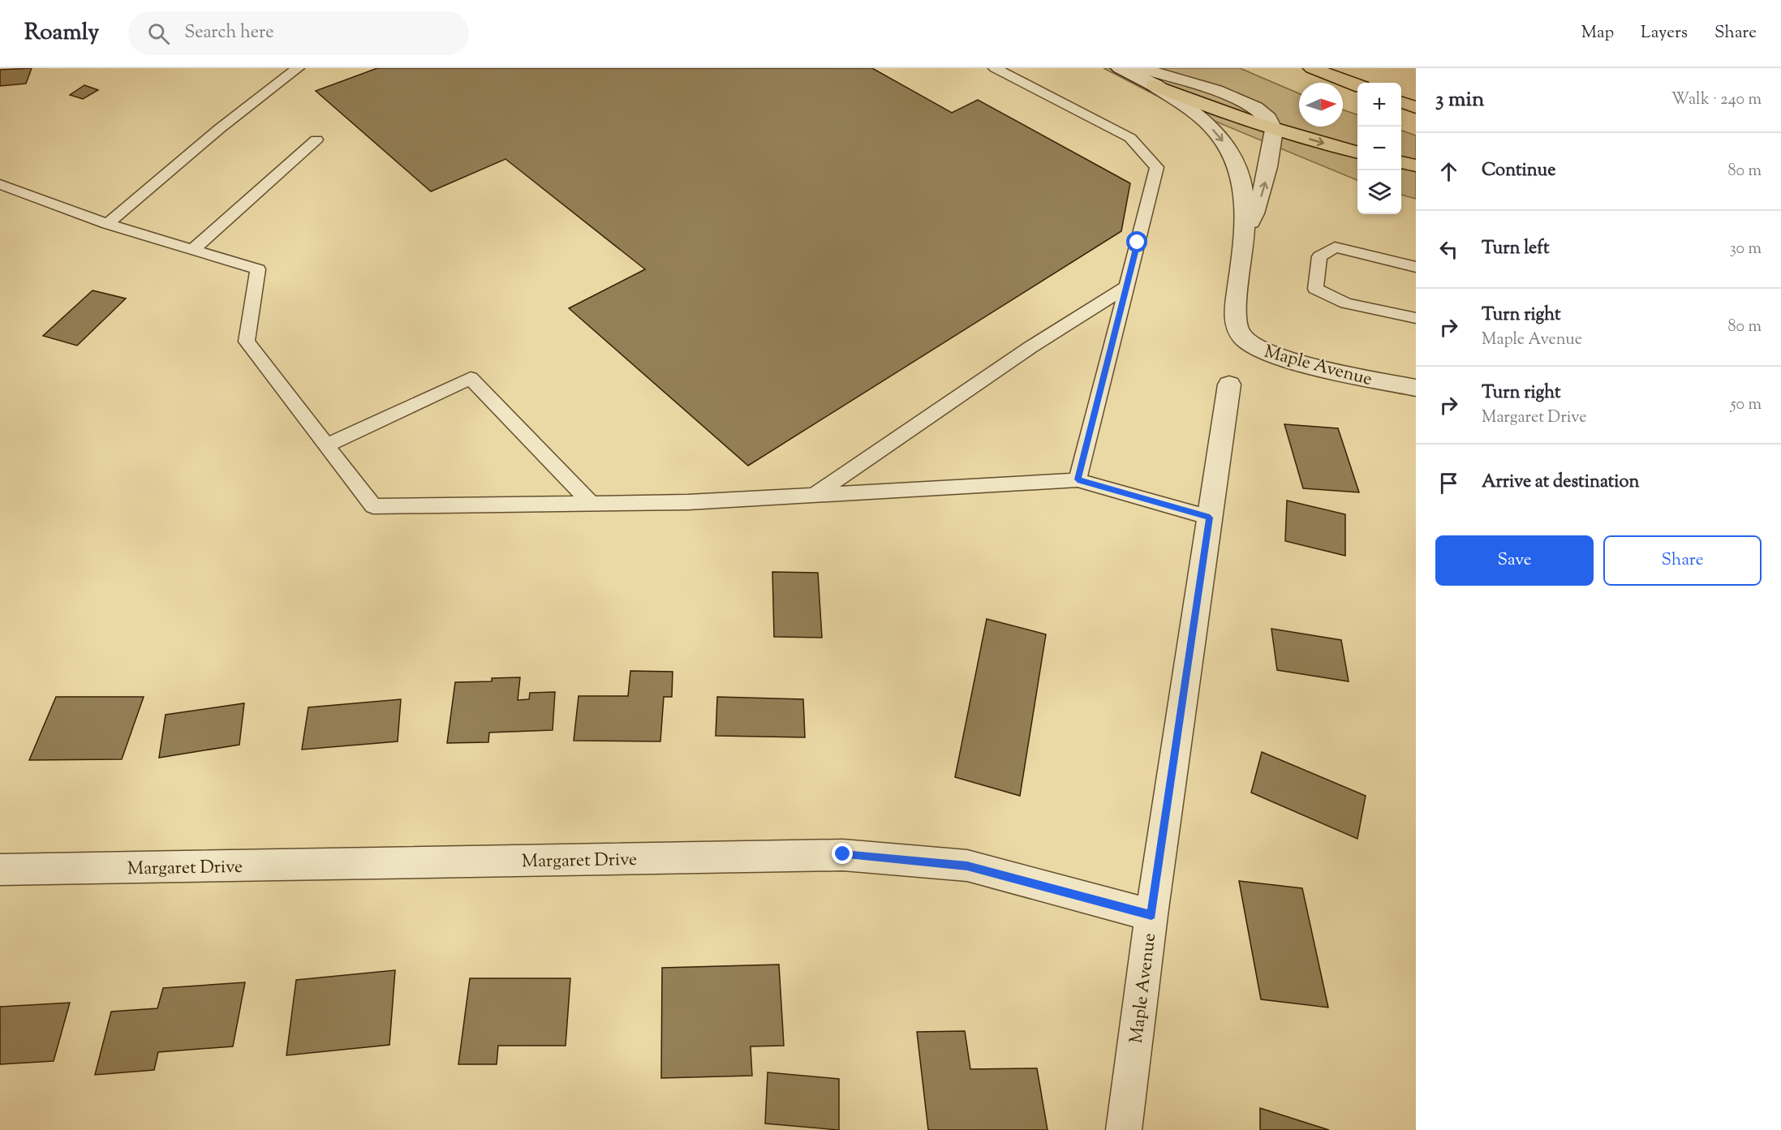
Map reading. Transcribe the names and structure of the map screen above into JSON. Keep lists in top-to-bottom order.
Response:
{
  "streets": {
    "street": ["Maple Avenue", "Margaret Drive"]
  },
  "crossings": [
    ["Maple Avenue", "Margaret Drive"]
  ],
  "north": "right",
  "page": {
    "header": "Roamly",
    "search": "Search here",
    "nav": ["Map", "Layers", "Share"],
    "heading": ["3 min", "Walk · 240 m"],
    "map_buttons": ["+", "−"],
    "list": [
      ["Continue", "80 m"],
      ["Turn left", "30 m"],
      ["Turn right", "Maple Avenue", "80 m"],
      ["Turn right", "Margaret Drive", "50 m"],
      "Arrive at destination"
    ],
    "buttons": ["Save", "Share"]
  }
}
